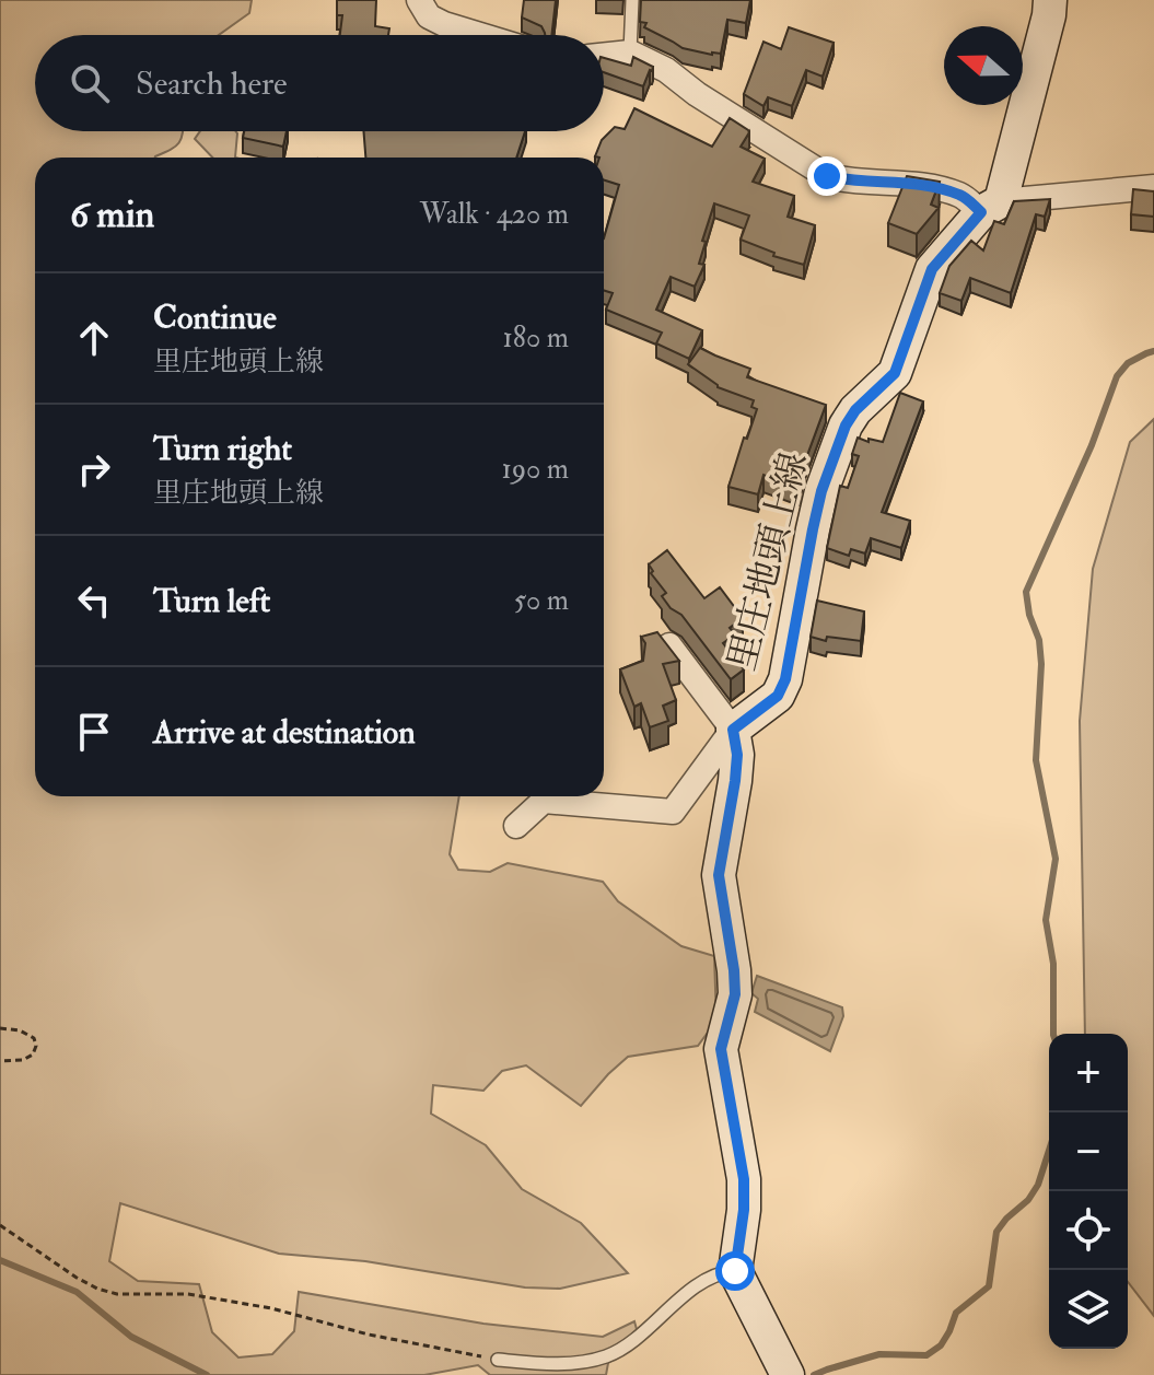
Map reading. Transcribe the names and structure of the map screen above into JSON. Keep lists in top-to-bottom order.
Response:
{
  "streets": {
    "main road": ["里庄地頭上線"]
  },
  "north": "left",
  "page": {
    "search": "Search here",
    "heading": ["6 min", "Walk · 420 m"],
    "list": [
      ["Continue", "里庄地頭上線", "180 m"],
      ["Turn right", "里庄地頭上線", "190 m"],
      ["Turn left", "50 m"],
      "Arrive at destination"
    ],
    "map_buttons": ["+", "−"]
  }
}
